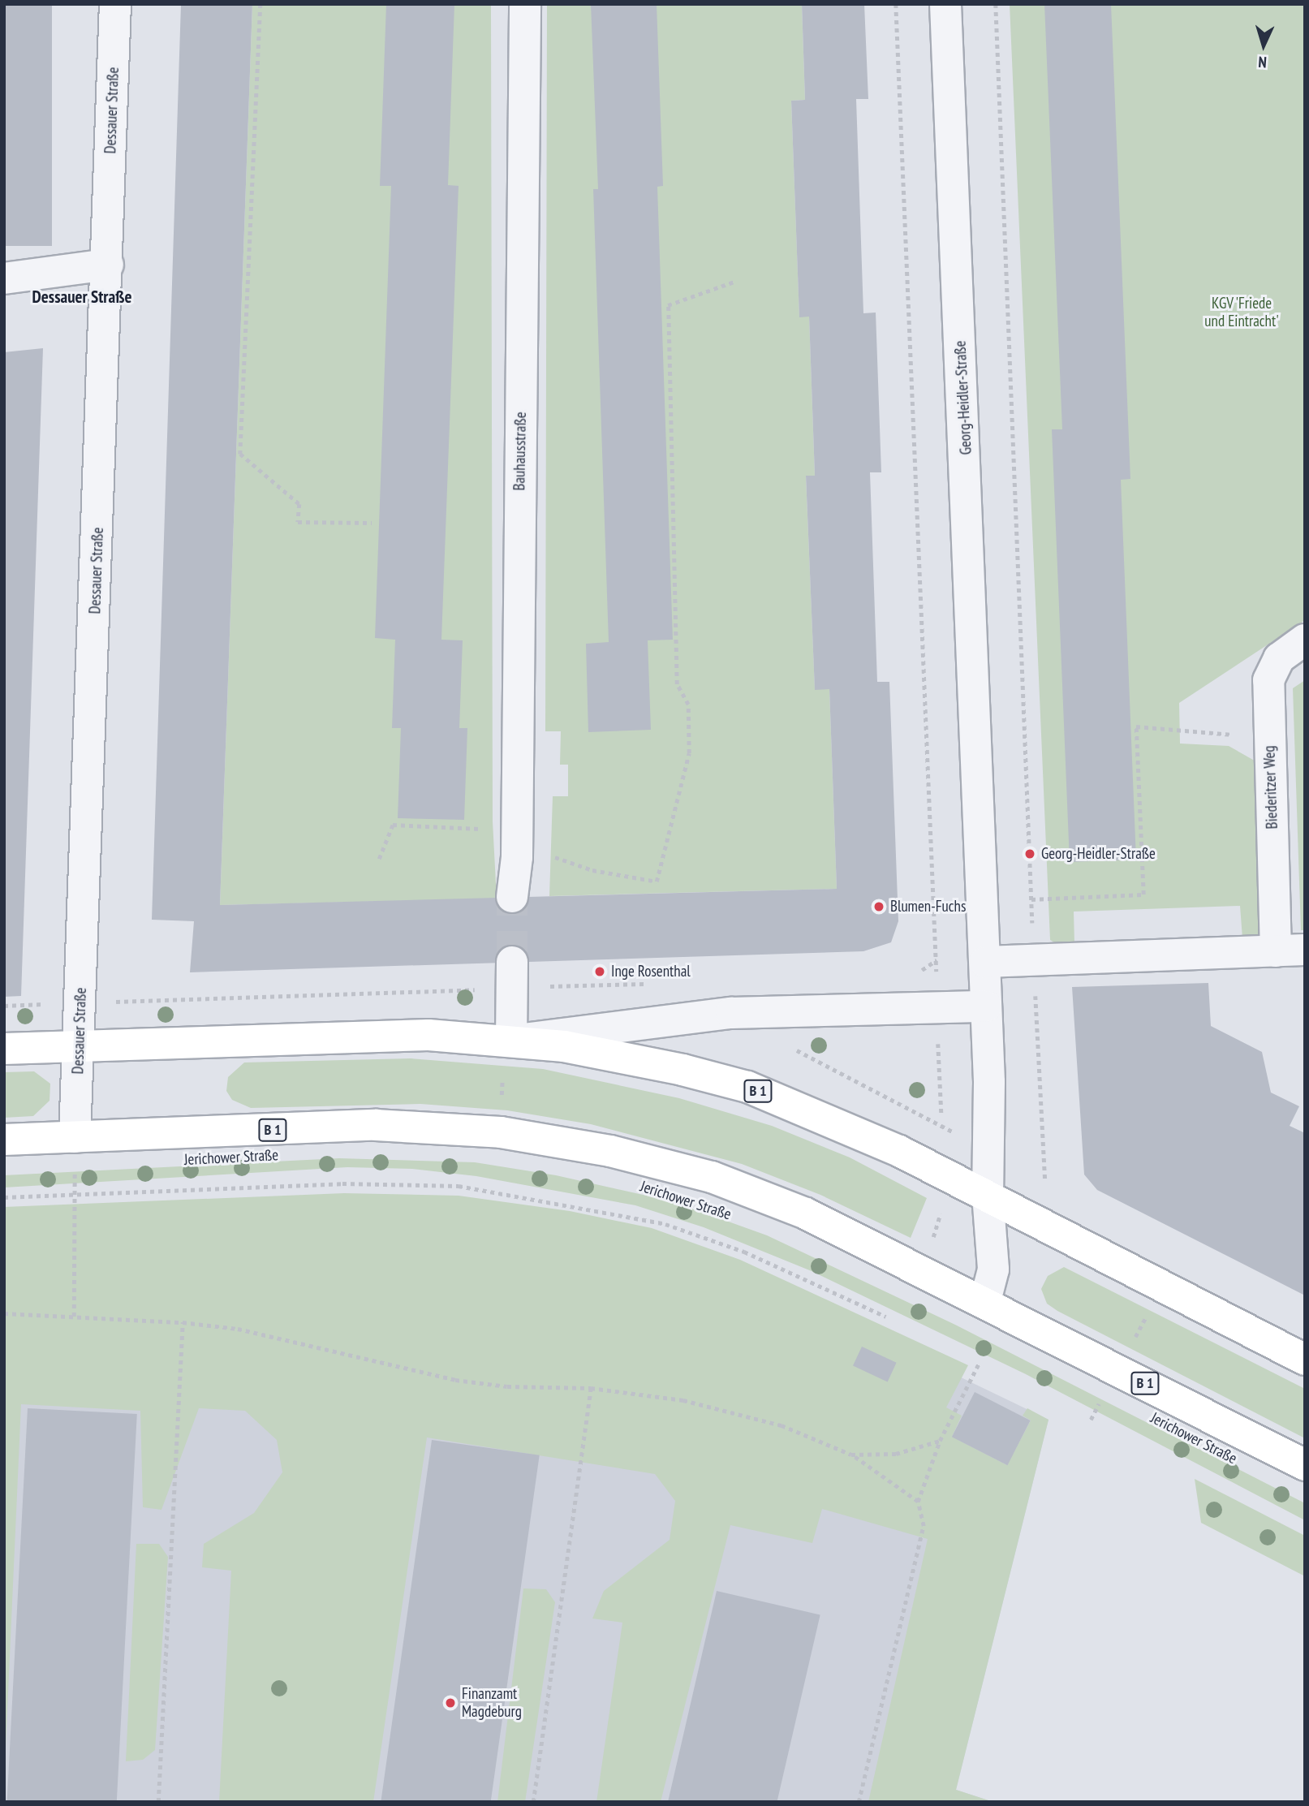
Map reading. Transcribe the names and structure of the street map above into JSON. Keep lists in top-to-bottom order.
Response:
{
  "streets": {
    "main road": ["B 1", "Jerichower Straße"],
    "street": [
      "Dessauer Straße",
      "Georg-Heidler-Straße",
      "Bauhausstraße",
      "Biederitzer Weg"
    ]
  },
  "crossings": [
    ["Dessauer Straße", "B 1"],
    ["Dessauer Straße", "Jerichower Straße"],
    ["Georg-Heidler-Straße", "Biederitzer Weg"],
    ["Georg-Heidler-Straße", "B 1"],
    ["Georg-Heidler-Straße", "Jerichower Straße"]
  ],
  "districts": ["Dessauer Straße"],
  "parks": ["KGV 'Friede und Eintracht'"],
  "places": [
    "Georg-Heidler-Straße",
    "Blumen-Fuchs",
    "Inge Rosenthal",
    "Finanzamt Magdeburg"
  ],
  "north": "bottom"
}
